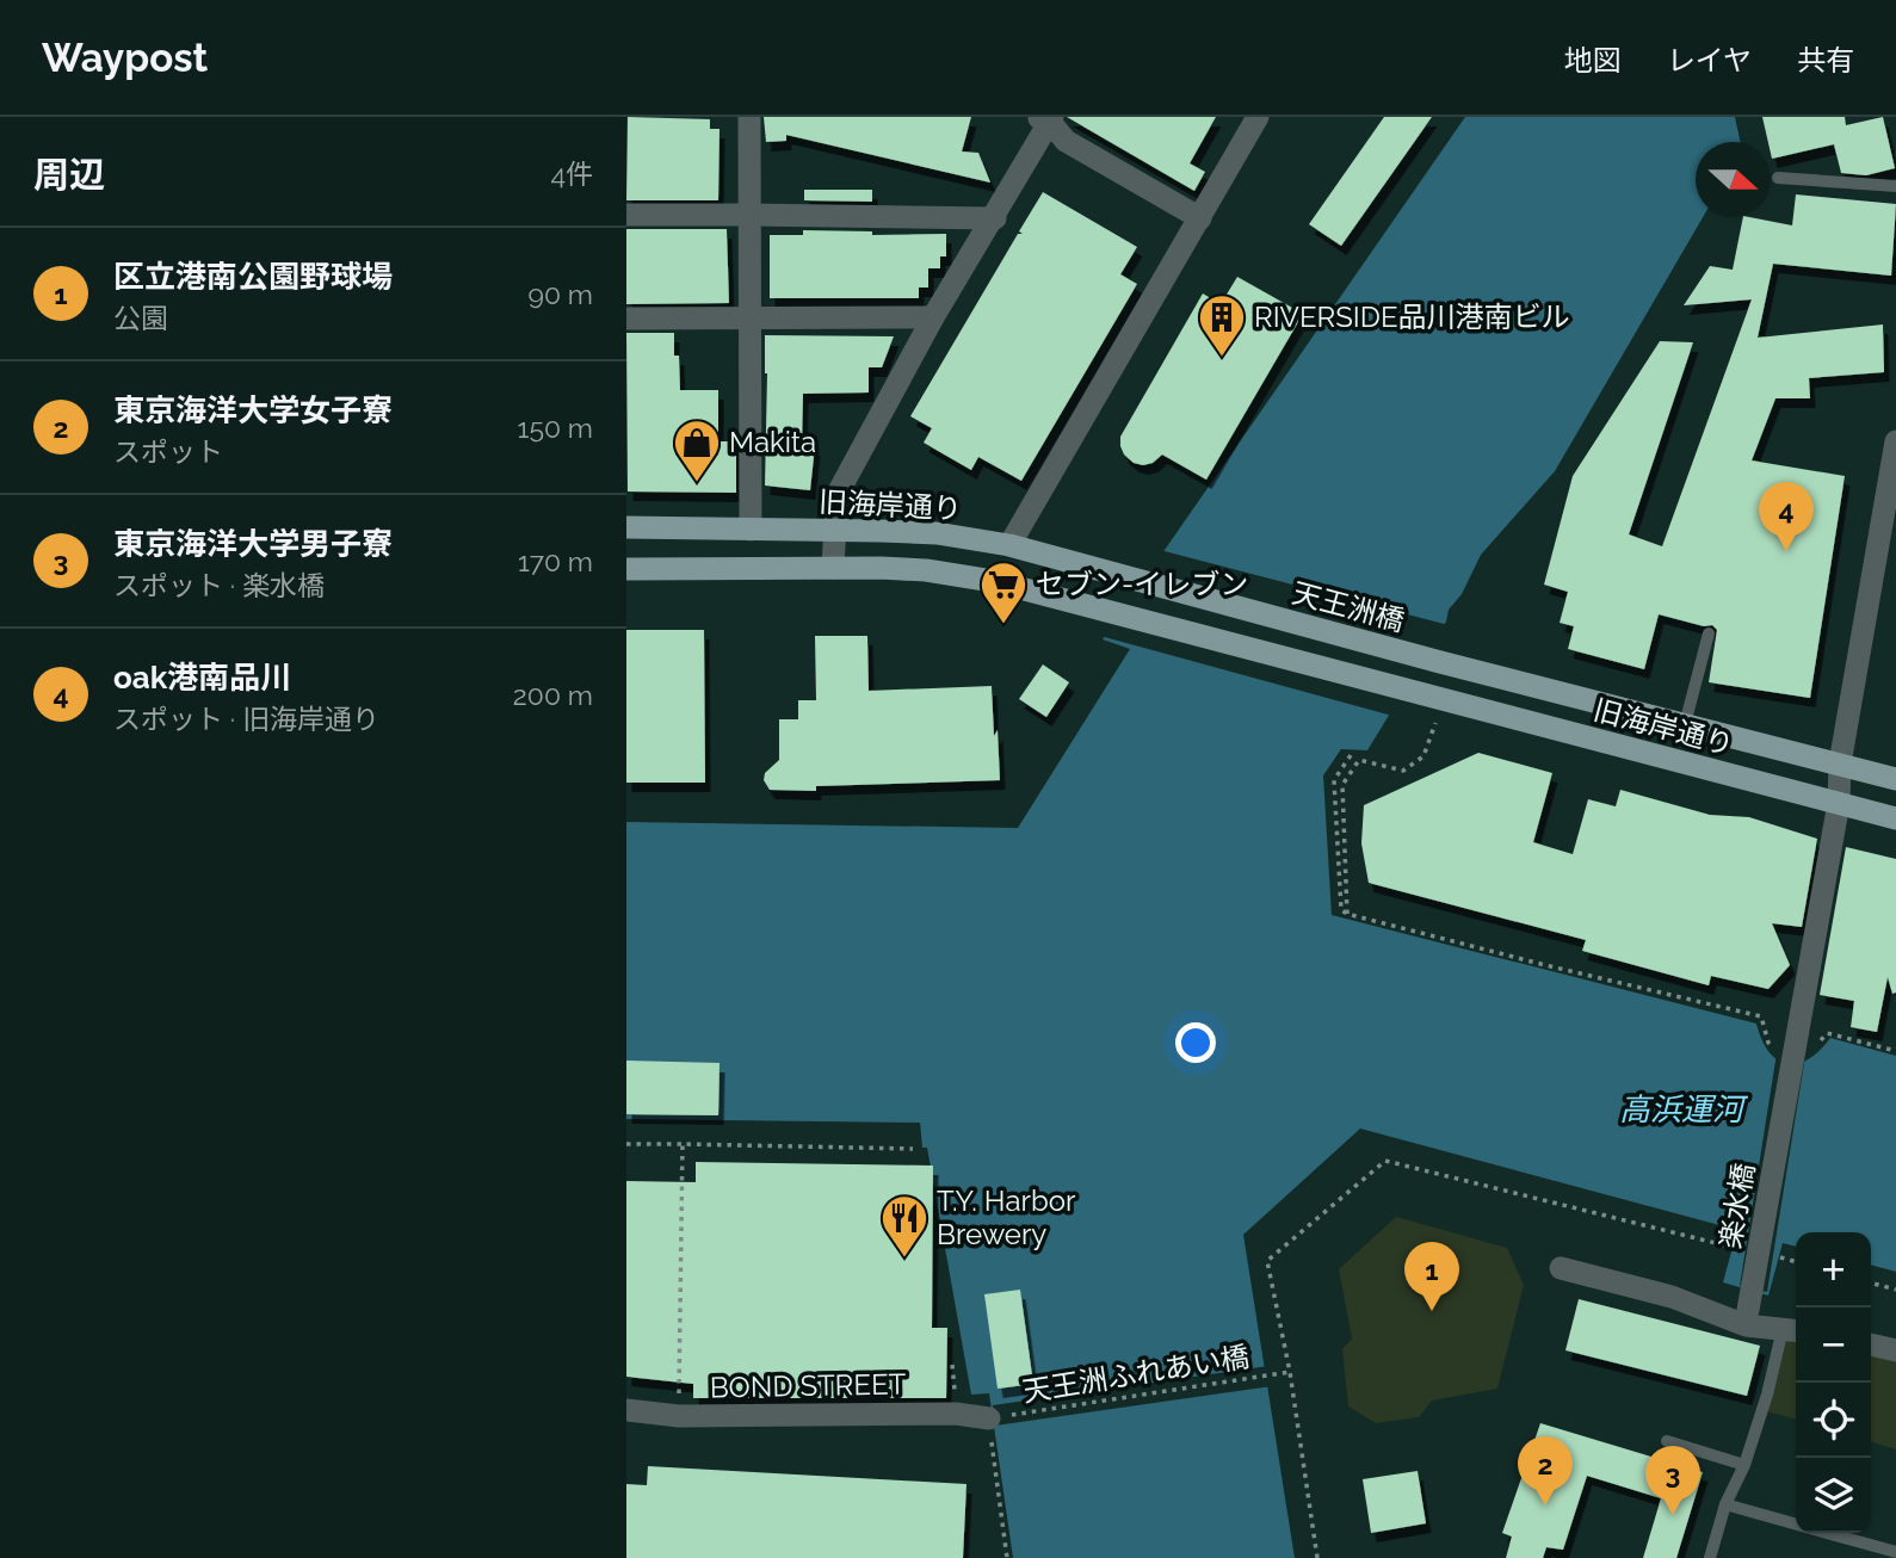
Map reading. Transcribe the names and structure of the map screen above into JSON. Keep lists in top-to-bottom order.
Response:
{
  "streets": {
    "main road": ["旧海岸通り", "天王洲橋"],
    "street": ["楽水橋", "BOND STREET"],
    "path": ["天王洲ふれあい橋"]
  },
  "crossings": [
    ["旧海岸通り", "天王洲橋"],
    ["旧海岸通り", "楽水橋"],
    ["天王洲ふれあい橋", "BOND STREET"]
  ],
  "water": ["高浜運河"],
  "places": {
    "building": ["RIVERSIDE品川港南ビル"],
    "shop": ["Makita"],
    "supermarket": ["セブン-イレブン"],
    "restaurant": ["T.Y. Harbor Brewery"]
  },
  "north": "right",
  "page": {
    "header": "Waypost",
    "nav": ["地図", "レイヤ", "共有"],
    "heading": ["周辺", "4件"],
    "list": [
      {
        "mark": "1",
        "name": "区立港南公園野球場",
        "note": "公園",
        "value": "90 m"
      },
      {
        "mark": "2",
        "name": "東京海洋大学女子寮",
        "note": "スポット",
        "value": "150 m"
      },
      {
        "mark": "3",
        "name": "東京海洋大学男子寮",
        "note": "スポット · 楽水橋",
        "value": "170 m"
      },
      {
        "mark": "4",
        "name": "oak港南品川",
        "note": "スポット · 旧海岸通り",
        "value": "200 m"
      }
    ],
    "pins": [
      "4",
      "1",
      "2",
      "3"
    ],
    "map_buttons": ["+", "−"]
  }
}
